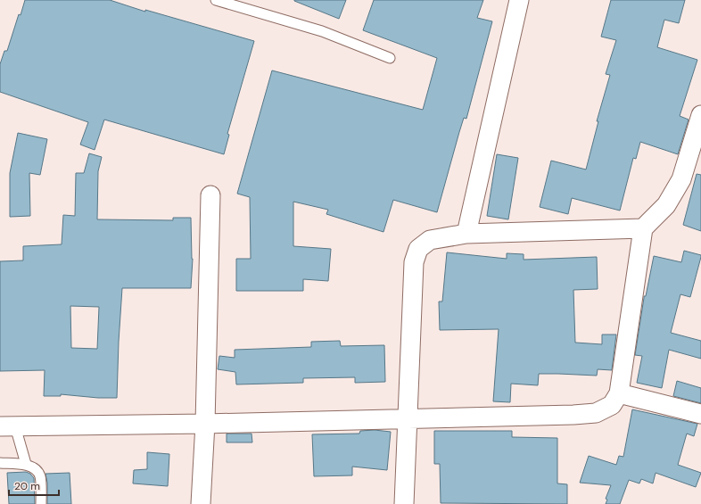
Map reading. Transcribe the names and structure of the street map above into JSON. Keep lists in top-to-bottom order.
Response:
{
  "scale_bar": "20 m"
}
